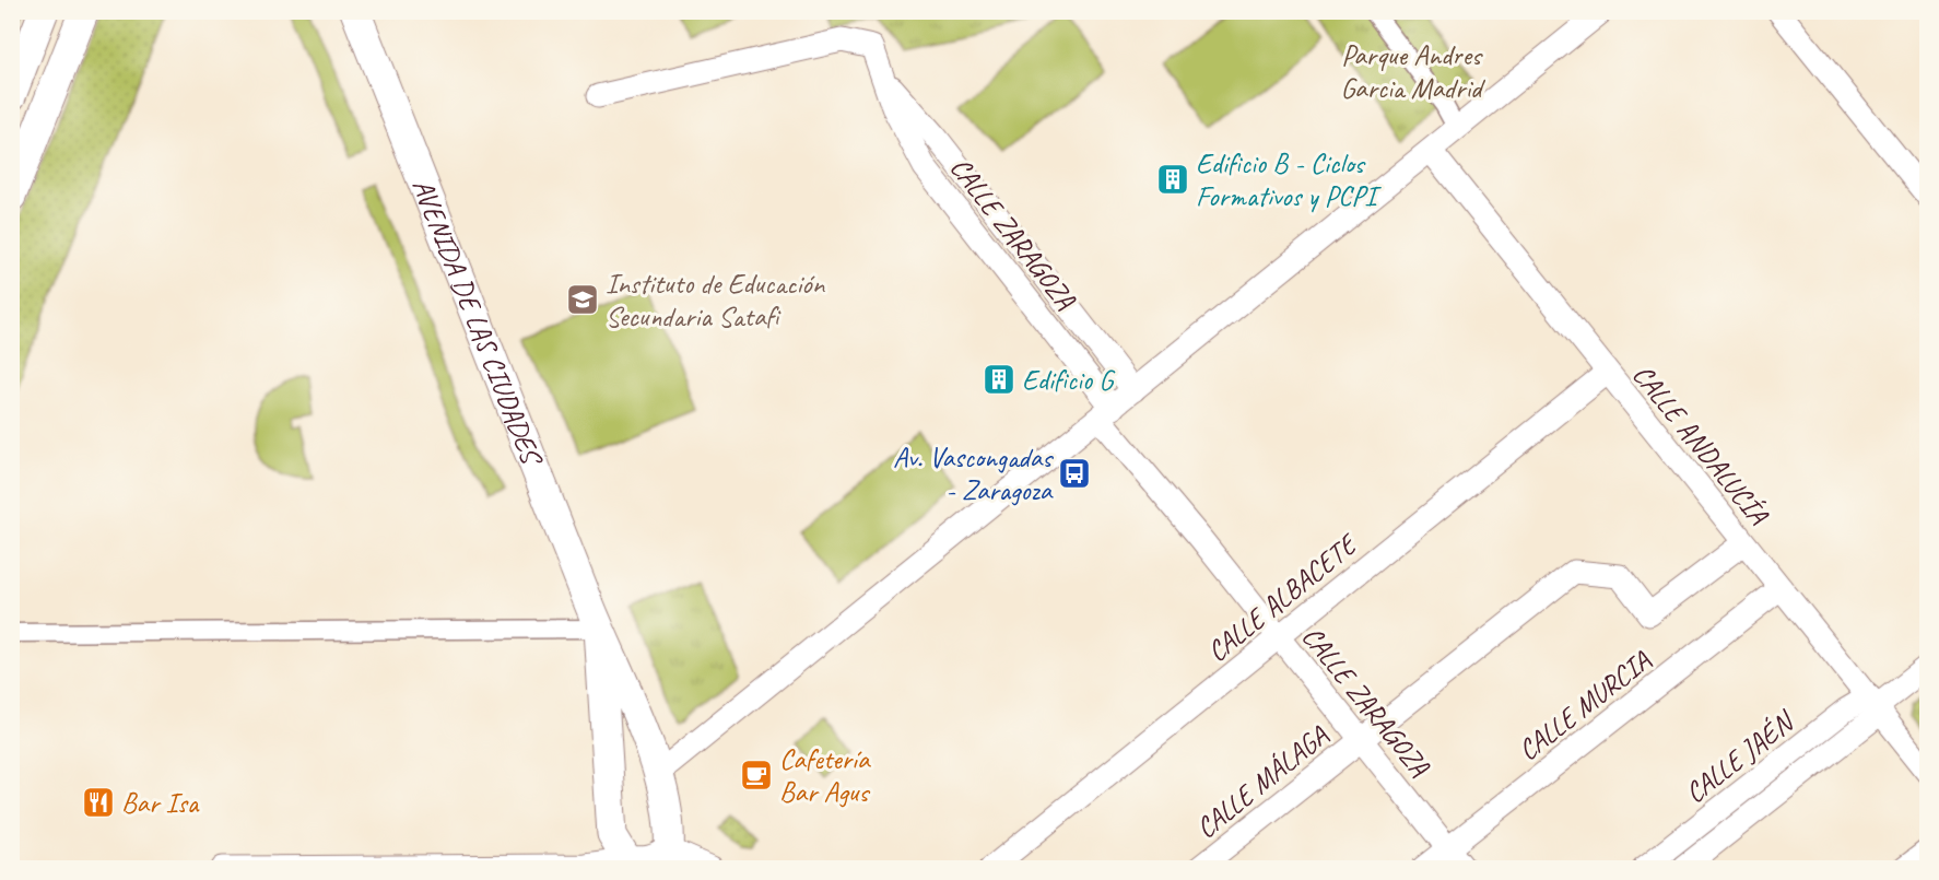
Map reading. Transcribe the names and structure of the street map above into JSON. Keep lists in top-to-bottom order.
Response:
{
  "streets": {
    "street": [
      "CALLE ZARAGOZA",
      "AVENIDA DE LAS CIUDADES",
      "CALLE ANDALUCÍA",
      "CALLE ALBACETE",
      "CALLE MURCIA",
      "CALLE JAÉN",
      "CALLE MÁLAGA"
    ]
  },
  "crossings": [
    ["CALLE ZARAGOZA", "CALLE ALBACETE"],
    ["CALLE ZARAGOZA", "CALLE MURCIA"],
    ["CALLE ZARAGOZA", "CALLE MÁLAGA"],
    ["CALLE ANDALUCÍA", "CALLE ALBACETE"],
    ["CALLE ANDALUCÍA", "CALLE MURCIA"],
    ["CALLE ANDALUCÍA", "CALLE JAÉN"],
    ["CALLE ANDALUCÍA", "CALLE MÁLAGA"]
  ],
  "parks": ["Parque Andres Garcia Madrid"],
  "places": {
    "building": ["Edificio B - Ciclos Formativos y PCPI", "Edificio G"],
    "school or university": ["Instituto de Educación Secundaria Satafi"],
    "bus stop": ["Av. Vascongadas - Zaragoza"],
    "cafe": ["Cafetería Bar Agus"],
    "restaurant": ["Bar Isa"]
  }
}
